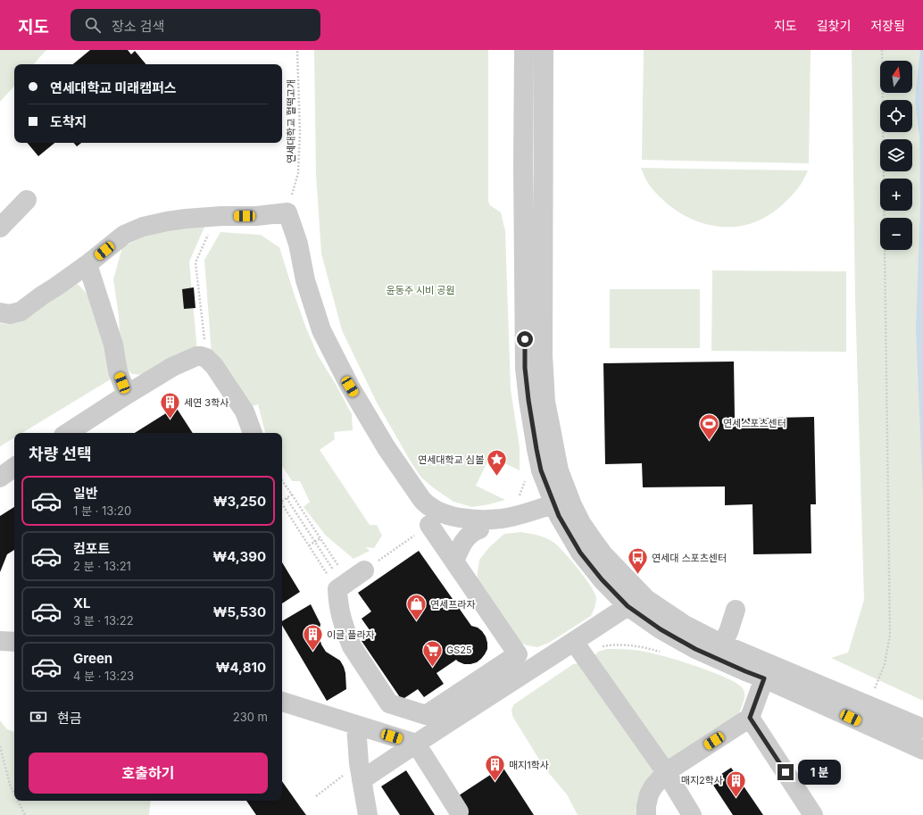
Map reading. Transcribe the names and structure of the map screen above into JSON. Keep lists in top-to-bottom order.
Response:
{
  "streets": {
    "path": ["연세대학교 헐떡고개"]
  },
  "parks": ["윤동주 시비 공원"],
  "places": {
    "building": [
      "세연 3학사",
      "이글 플라자",
      "매지1학사",
      "매지2학사"
    ],
    "sports": ["연세스포츠센터"],
    "place": ["연세대학교 심볼"],
    "bus stop": ["연세대 스포츠센터"],
    "shop": ["연세프라자"],
    "supermarket": ["GS25"]
  },
  "north": "top",
  "page": {
    "header": "지도",
    "search": "장소 검색",
    "nav": ["지도", "길찾기", "저장됨"],
    "map_buttons": ["+", "−"],
    "banner": ["연세대학교 미래캠퍼스", "도착지"],
    "heading": "차량 선택",
    "list": [
      {
        "name": "일반",
        "note": "1 분 · 13:20",
        "value": "₩3,250"
      },
      {
        "name": "컴포트",
        "note": "2 분 · 13:21",
        "value": "₩4,390"
      },
      {
        "name": "XL",
        "note": "3 분 · 13:22",
        "value": "₩5,530"
      },
      {
        "name": "Green",
        "note": "4 분 · 13:23",
        "value": "₩4,810"
      }
    ],
    "pay": ["현금", "230 m"],
    "buttons": "호출하기",
    "bubble": "1 분"
  }
}
